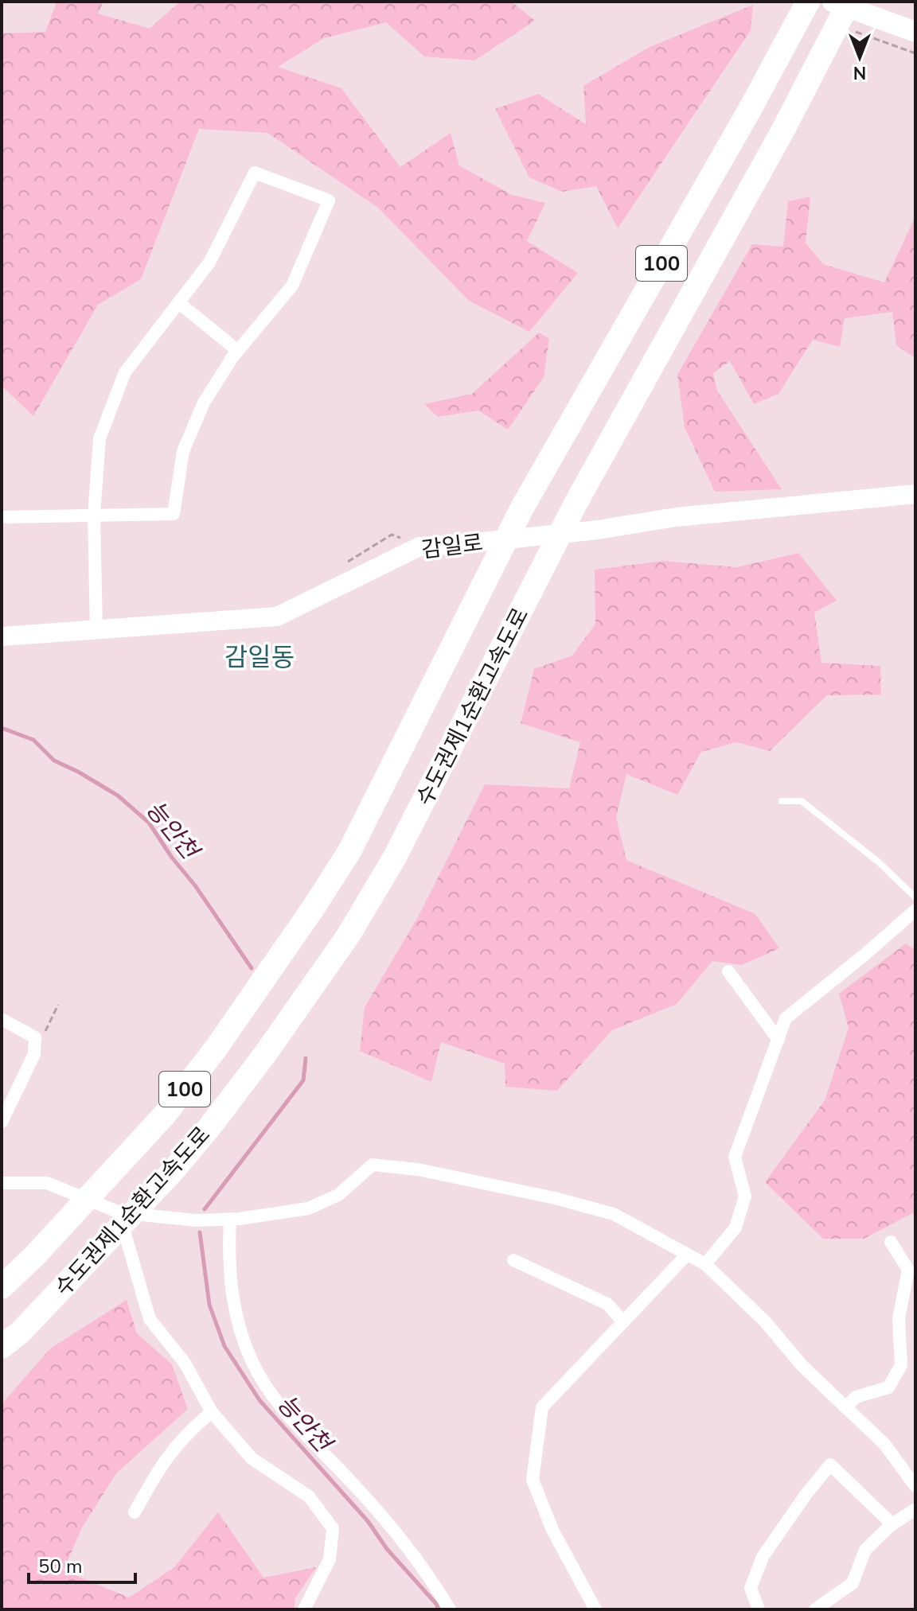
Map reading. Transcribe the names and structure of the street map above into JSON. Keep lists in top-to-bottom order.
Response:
{
  "streets": {
    "highway": ["100", "수도권제1순환고속도로"],
    "street": ["감일로"]
  },
  "districts": ["감일동"],
  "water": ["능안천"],
  "scale_bar": "50 m",
  "north": "bottom"
}
